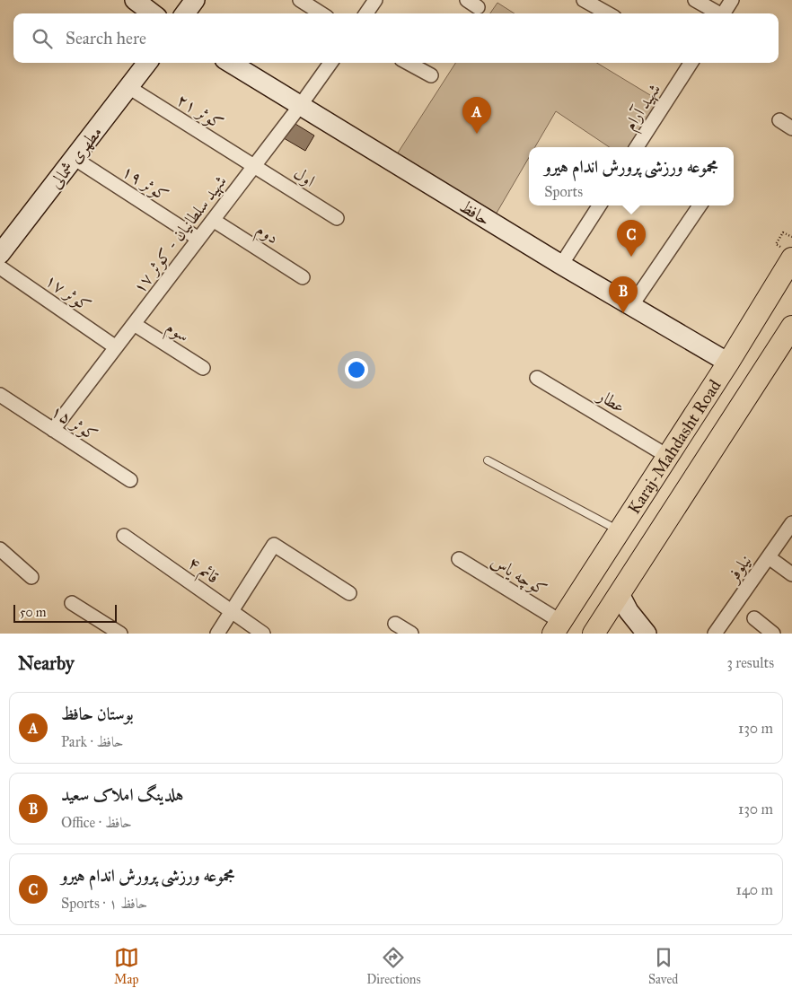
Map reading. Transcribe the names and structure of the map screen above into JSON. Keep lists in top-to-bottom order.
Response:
{
  "streets": {
    "main road": ["Karaj-Mahdasht Road"],
    "street": [
      "شهید آرام",
      "کوثر ۲۱",
      "مطهری شمالی",
      "اول",
      "کوثر ۱۹",
      "حافظ",
      "دوم",
      "شهید سلطانیان - کوثر ۱۷",
      "کوثر ۱۷",
      "سوم",
      "عطار",
      "کوثر ۱۵",
      "نیلوفر",
      "قائم ۴",
      "کوچه یاس"
    ]
  },
  "crossings": [
    ["کوثر ۲۱", "مطهری شمالی"],
    ["کوثر ۲۱", "اول"],
    ["کوثر ۲۱", "شهید سلطانیان - کوثر ۱۷"],
    ["مطهری شمالی", "کوثر ۱۹"],
    ["اول", "شهید سلطانیان - کوثر ۱۷"],
    ["کوثر ۱۹", "شهید سلطانیان - کوثر ۱۷"],
    ["حافظ", "شهید سلطانیان - کوثر ۱۷"],
    ["حافظ", "Karaj-Mahdasht Road"],
    ["دوم", "شهید سلطانیان - کوثر ۱۷"],
    ["شهید سلطانیان - کوثر ۱۷", "کوثر ۱۷"],
    ["شهید سلطانیان - کوثر ۱۷", "سوم"],
    ["شهید سلطانیان - کوثر ۱۷", "کوثر ۱۵"],
    ["عطار", "Karaj-Mahdasht Road"],
    ["Karaj-Mahdasht Road", "کوچه یاس"]
  ],
  "scale_bar": "50 m",
  "page": {
    "search": "Search here",
    "pins": ["A", "C", "B"],
    "popup": ["مجموعه ورزشی پرورش اندام هیرو", "Sports"],
    "scale": "50 m",
    "heading": ["Nearby", "3 results"],
    "list": [
      {
        "mark": "A",
        "name": "بوستان حافظ",
        "note": "Park · حافظ",
        "value": "130 m"
      },
      {
        "mark": "B",
        "name": "هلدینگ املاک سعید",
        "note": "Office · حافظ",
        "value": "130 m"
      },
      {
        "mark": "C",
        "name": "مجموعه ورزشی پرورش اندام هیرو",
        "note": "Sports · حافظ ۱",
        "value": "140 m"
      }
    ],
    "nav": ["Map", "Directions", "Saved"]
  }
}
